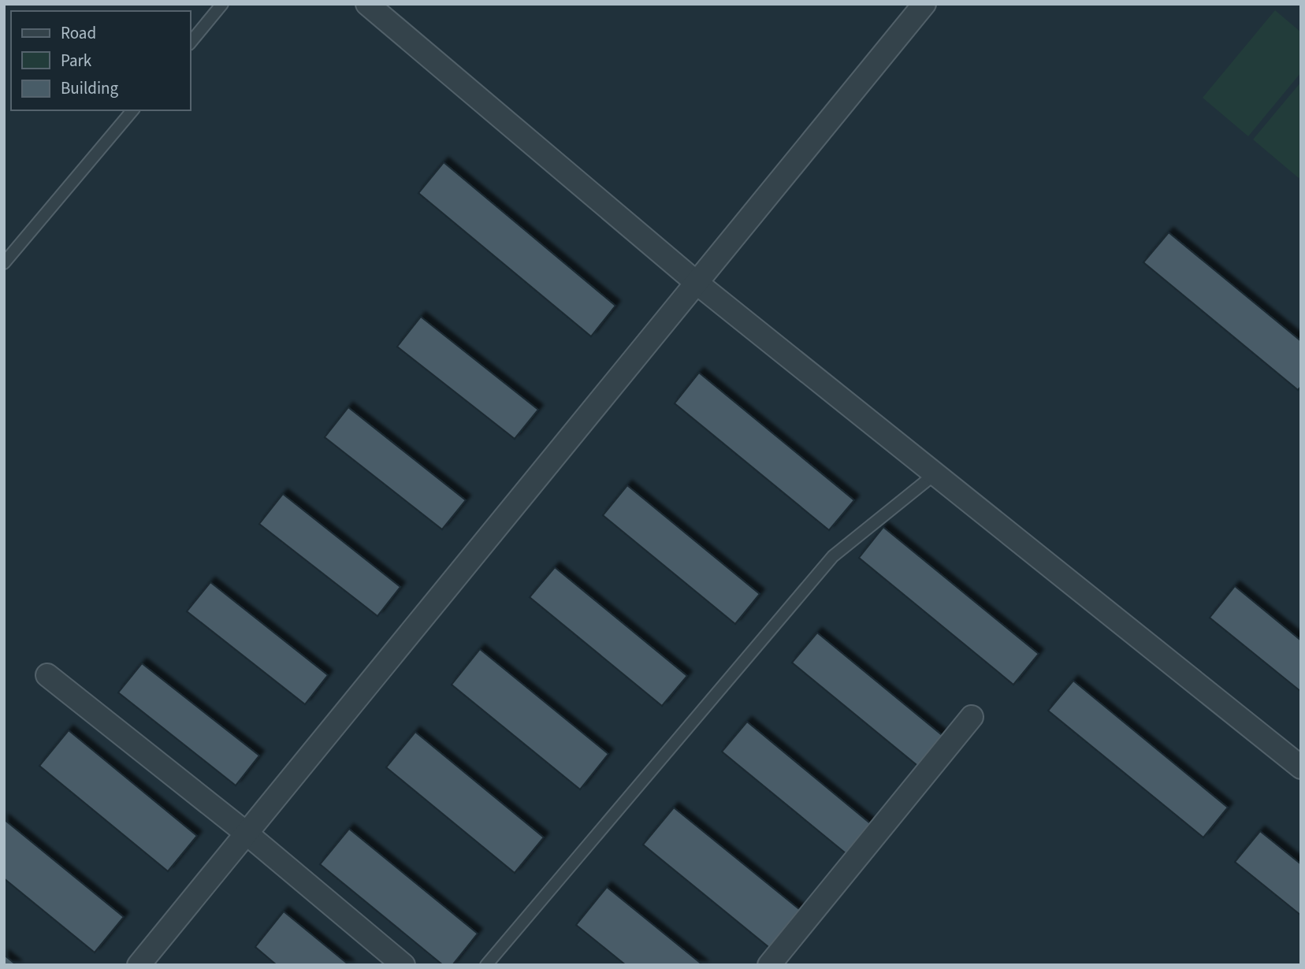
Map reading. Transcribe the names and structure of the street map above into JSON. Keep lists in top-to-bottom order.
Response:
{
  "legend": ["Road", "Park", "Building"]
}
